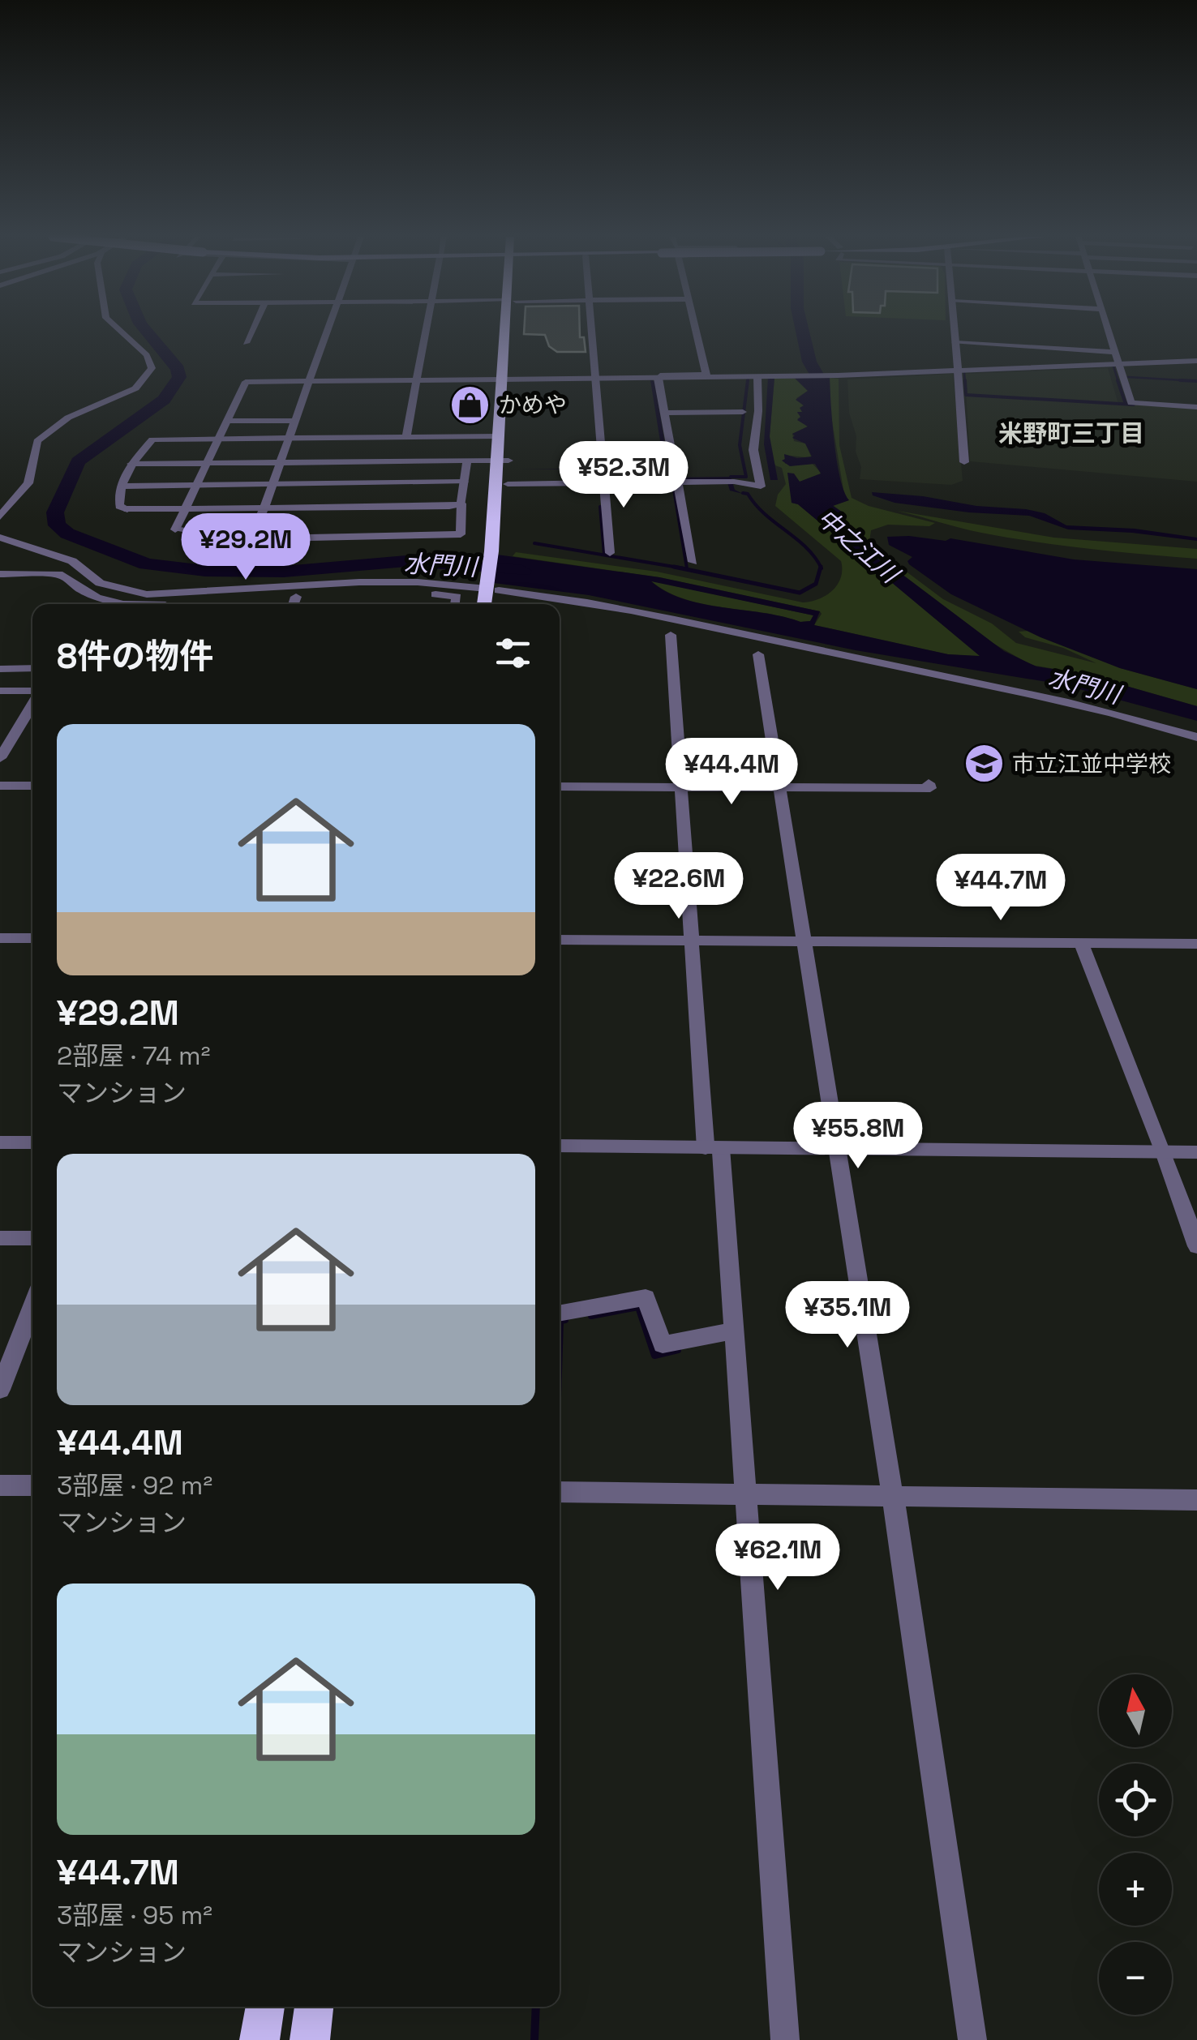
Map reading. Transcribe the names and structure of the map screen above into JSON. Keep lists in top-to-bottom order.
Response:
{
  "districts": ["米野町三丁目"],
  "water": ["中之江川", "水門川"],
  "places": {
    "shop": ["かめや"],
    "school or university": ["市立江並中学校"]
  },
  "north": "top",
  "page": {
    "price": [
      "¥52.3M",
      "¥29.2M",
      "¥44.4M",
      "¥22.6M",
      "¥44.7M",
      "¥55.8M",
      "¥35.1M",
      "¥62.1M"
    ],
    "heading": "8件の物件",
    "list": [
      {
        "name": "¥29.2M",
        "note": "2部屋 · 74 m² · マンション"
      },
      {
        "name": "¥44.4M",
        "note": "3部屋 · 92 m² · マンション"
      },
      {
        "name": "¥44.7M",
        "note": "3部屋 · 95 m² · マンション"
      }
    ],
    "map_buttons": ["+", "−"]
  }
}
